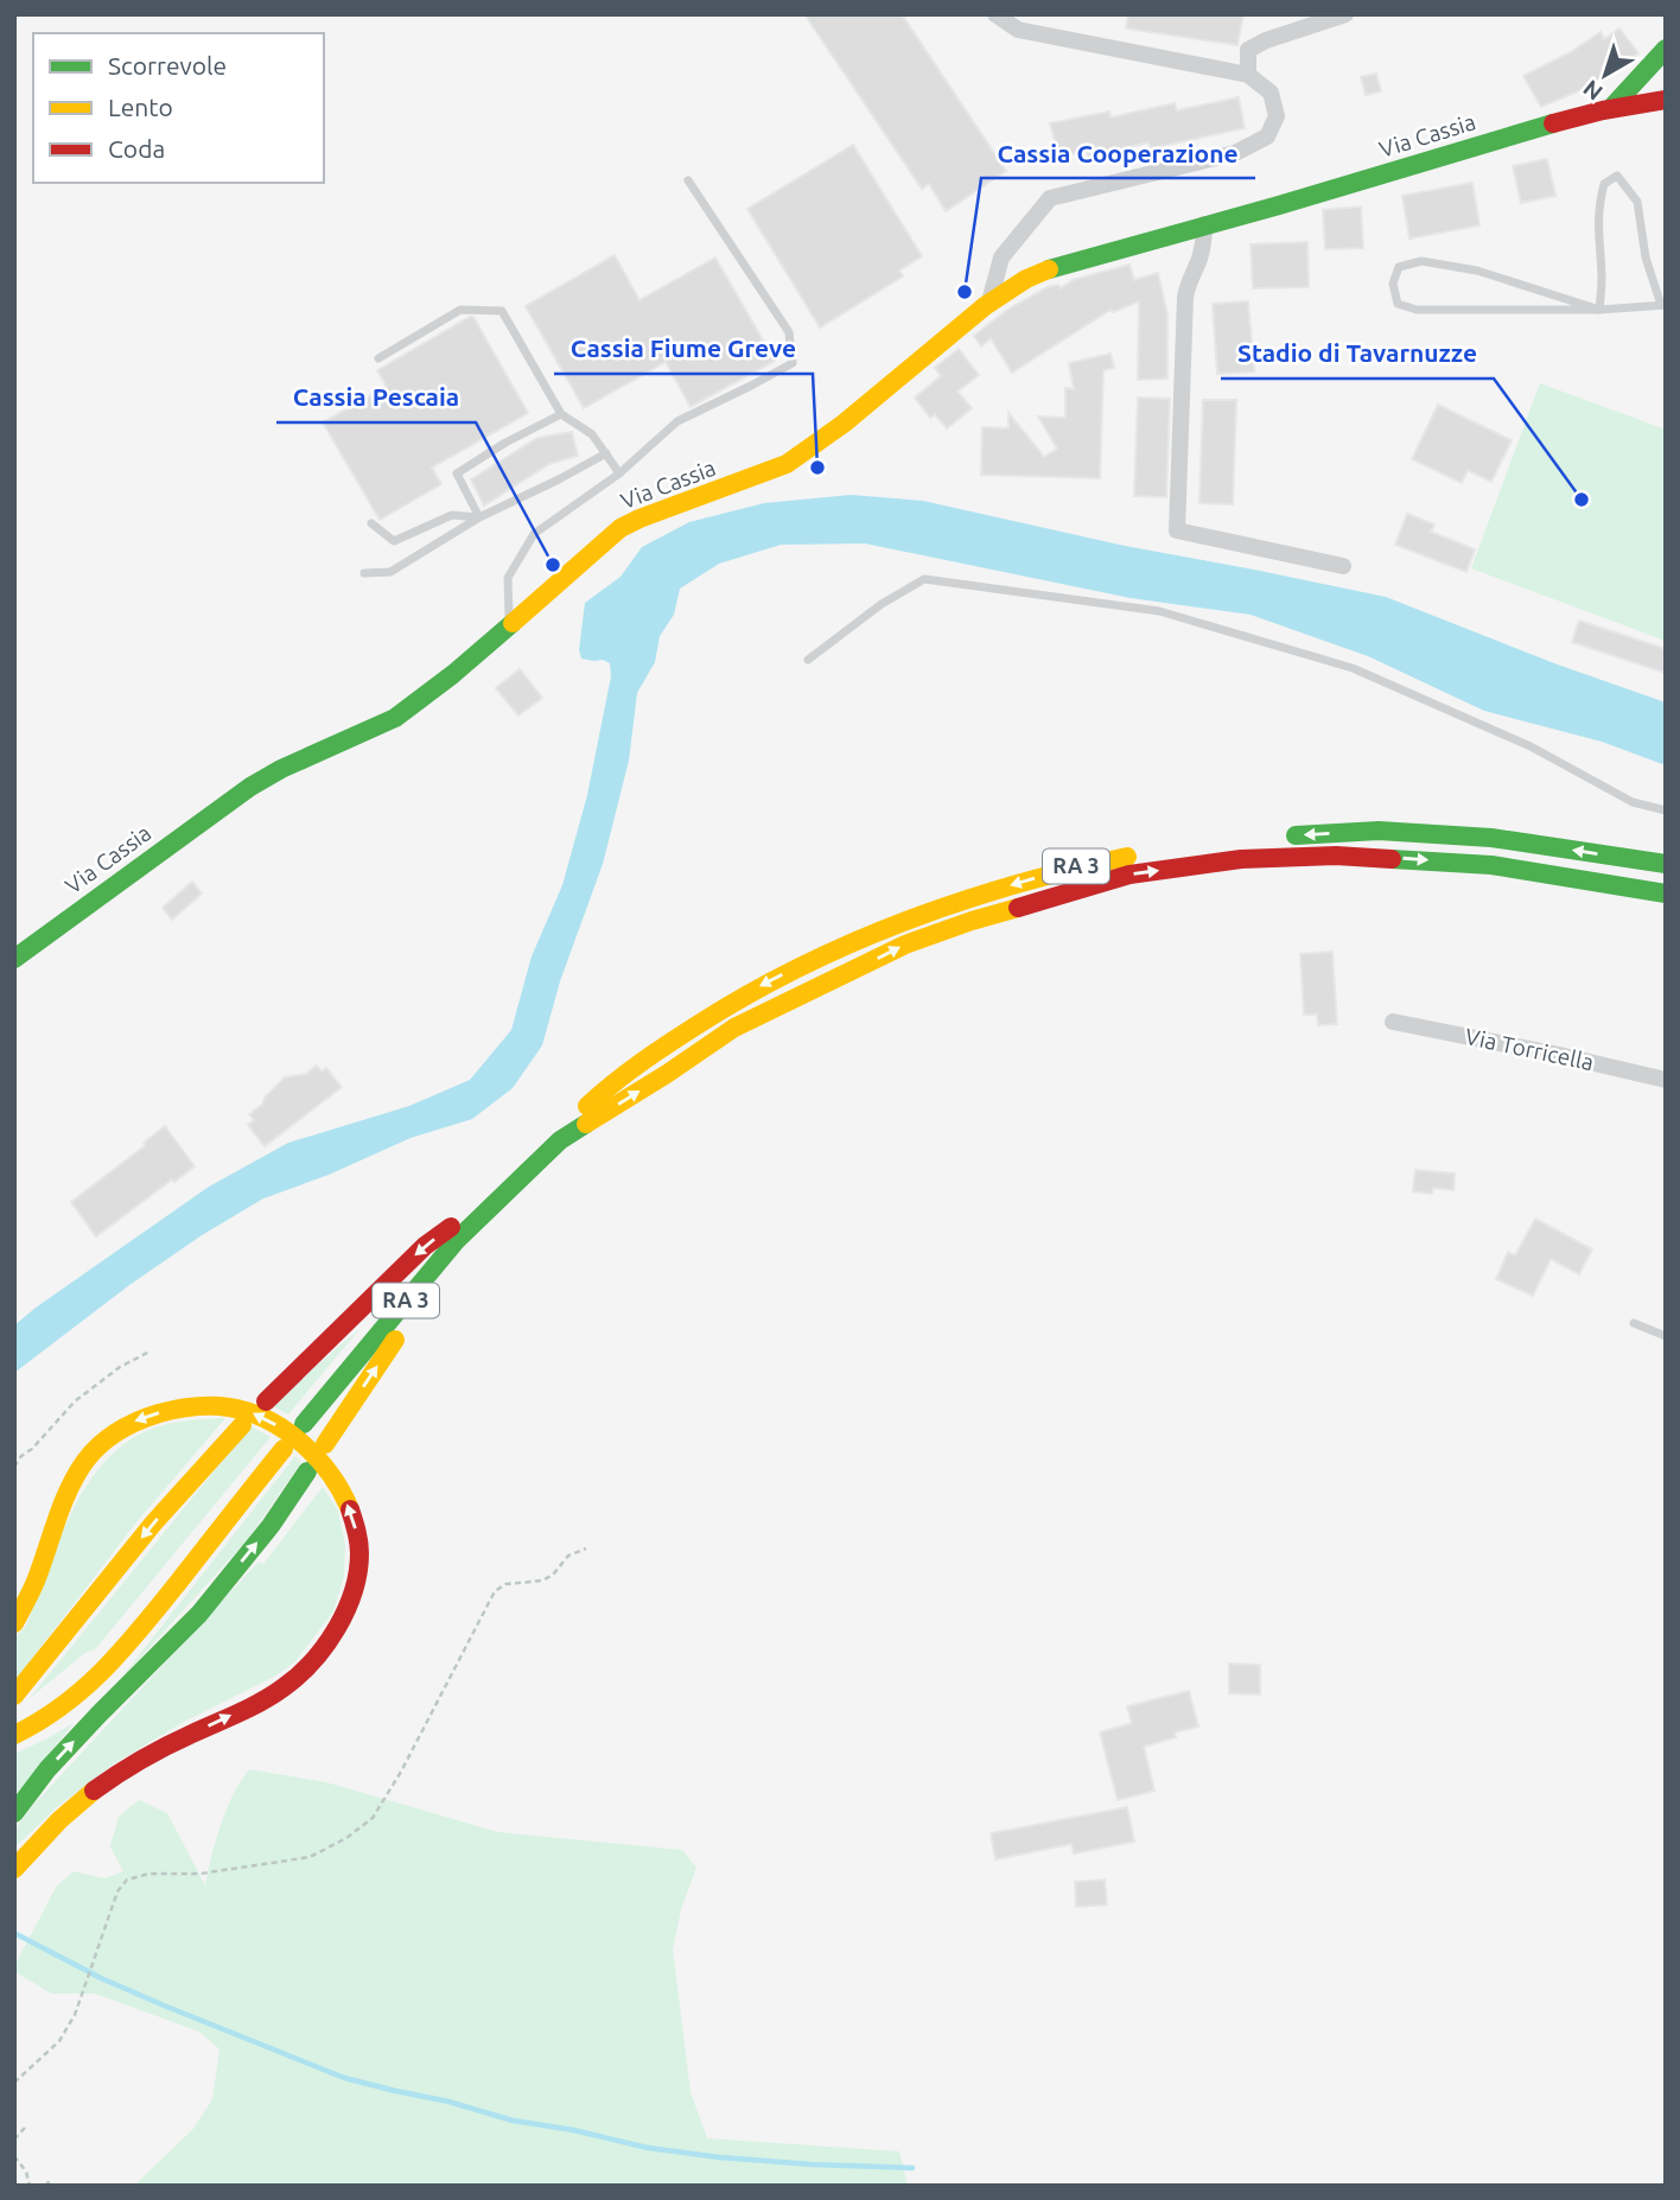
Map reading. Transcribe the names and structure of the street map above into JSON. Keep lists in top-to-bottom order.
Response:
{
  "streets": {
    "main road": ["Via Cassia", "RA 3"],
    "street": ["Via Torricella"]
  },
  "places": [
    "Cassia Cooperazione",
    "Cassia Fiume Greve",
    "Stadio di Tavarnuzze",
    "Cassia Pescaia"
  ],
  "legend": ["Scorrevole", "Lento", "Coda"],
  "north": "bottom left"
}
